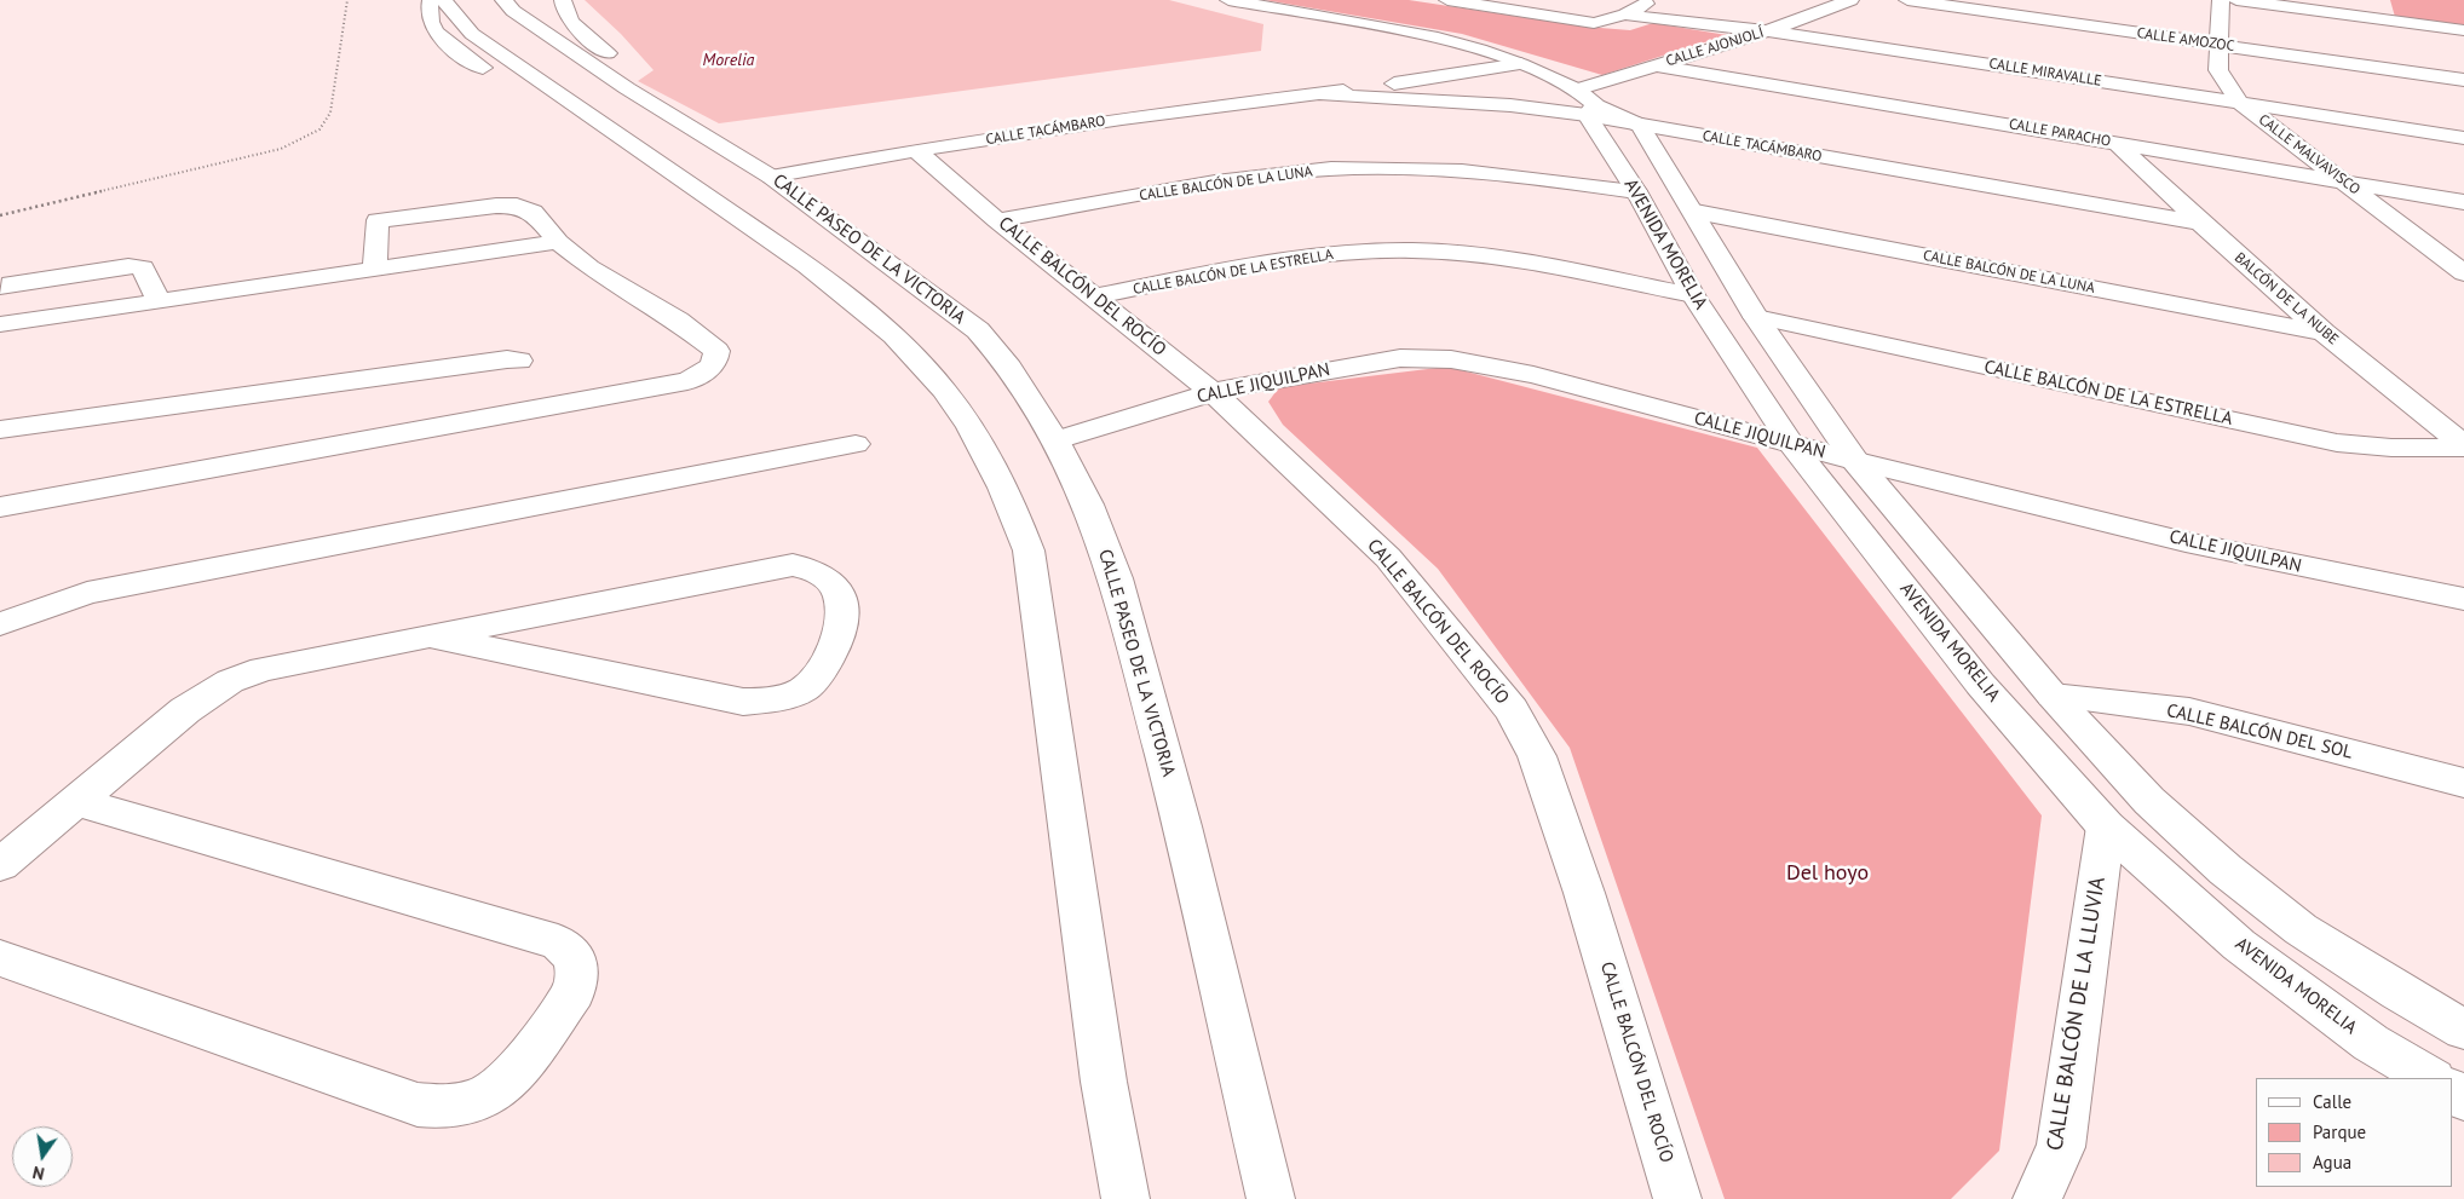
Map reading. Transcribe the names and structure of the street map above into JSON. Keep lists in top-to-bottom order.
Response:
{
  "streets": {
    "street": [
      "CALLE AMOZOC",
      "CALLE AJONJOLÍ",
      "CALLE MIRAVALLE",
      "CALLE TACÁMBARO",
      "CALLE PARACHO",
      "CALLE MALVAVISCO",
      "CALLE BALCÓN DE LA LUNA",
      "AVENIDA MORELIA",
      "CALLE PASEO DE LA VICTORIA",
      "CALLE BALCÓN DE LA ESTRELLA",
      "CALLE BALCÓN DEL ROCÍO",
      "BALCÓN DE LA NUBE",
      "CALLE JIQUILPAN",
      "CALLE BALCÓN DEL SOL",
      "CALLE BALCÓN DE LA LLUVIA"
    ]
  },
  "crossings": [
    ["CALLE AMOZOC", "CALLE MALVAVISCO"],
    ["CALLE AJONJOLÍ", "CALLE MIRAVALLE"],
    ["CALLE AJONJOLÍ", "CALLE TACÁMBARO"],
    ["CALLE AJONJOLÍ", "CALLE PARACHO"],
    ["CALLE AJONJOLÍ", "AVENIDA MORELIA"],
    ["CALLE MIRAVALLE", "CALLE MALVAVISCO"],
    ["CALLE TACÁMBARO", "AVENIDA MORELIA"],
    ["CALLE TACÁMBARO", "CALLE PASEO DE LA VICTORIA"],
    ["CALLE TACÁMBARO", "CALLE BALCÓN DEL ROCÍO"],
    ["CALLE TACÁMBARO", "BALCÓN DE LA NUBE"],
    ["CALLE PARACHO", "CALLE MALVAVISCO"],
    ["CALLE PARACHO", "BALCÓN DE LA NUBE"],
    ["CALLE BALCÓN DE LA LUNA", "AVENIDA MORELIA"],
    ["CALLE BALCÓN DE LA LUNA", "CALLE BALCÓN DEL ROCÍO"],
    ["CALLE BALCÓN DE LA LUNA", "BALCÓN DE LA NUBE"],
    ["AVENIDA MORELIA", "CALLE BALCÓN DE LA ESTRELLA"],
    ["AVENIDA MORELIA", "CALLE JIQUILPAN"],
    ["AVENIDA MORELIA", "CALLE BALCÓN DE LA LLUVIA"],
    ["CALLE PASEO DE LA VICTORIA", "CALLE JIQUILPAN"],
    ["CALLE BALCÓN DE LA ESTRELLA", "CALLE BALCÓN DEL ROCÍO"],
    ["CALLE BALCÓN DE LA ESTRELLA", "BALCÓN DE LA NUBE"],
    ["CALLE BALCÓN DEL ROCÍO", "CALLE JIQUILPAN"]
  ],
  "water": ["Morelia"],
  "parks": ["Del hoyo"],
  "legend": ["Calle", "Parque", "Agua"],
  "north": "bottom"
}
